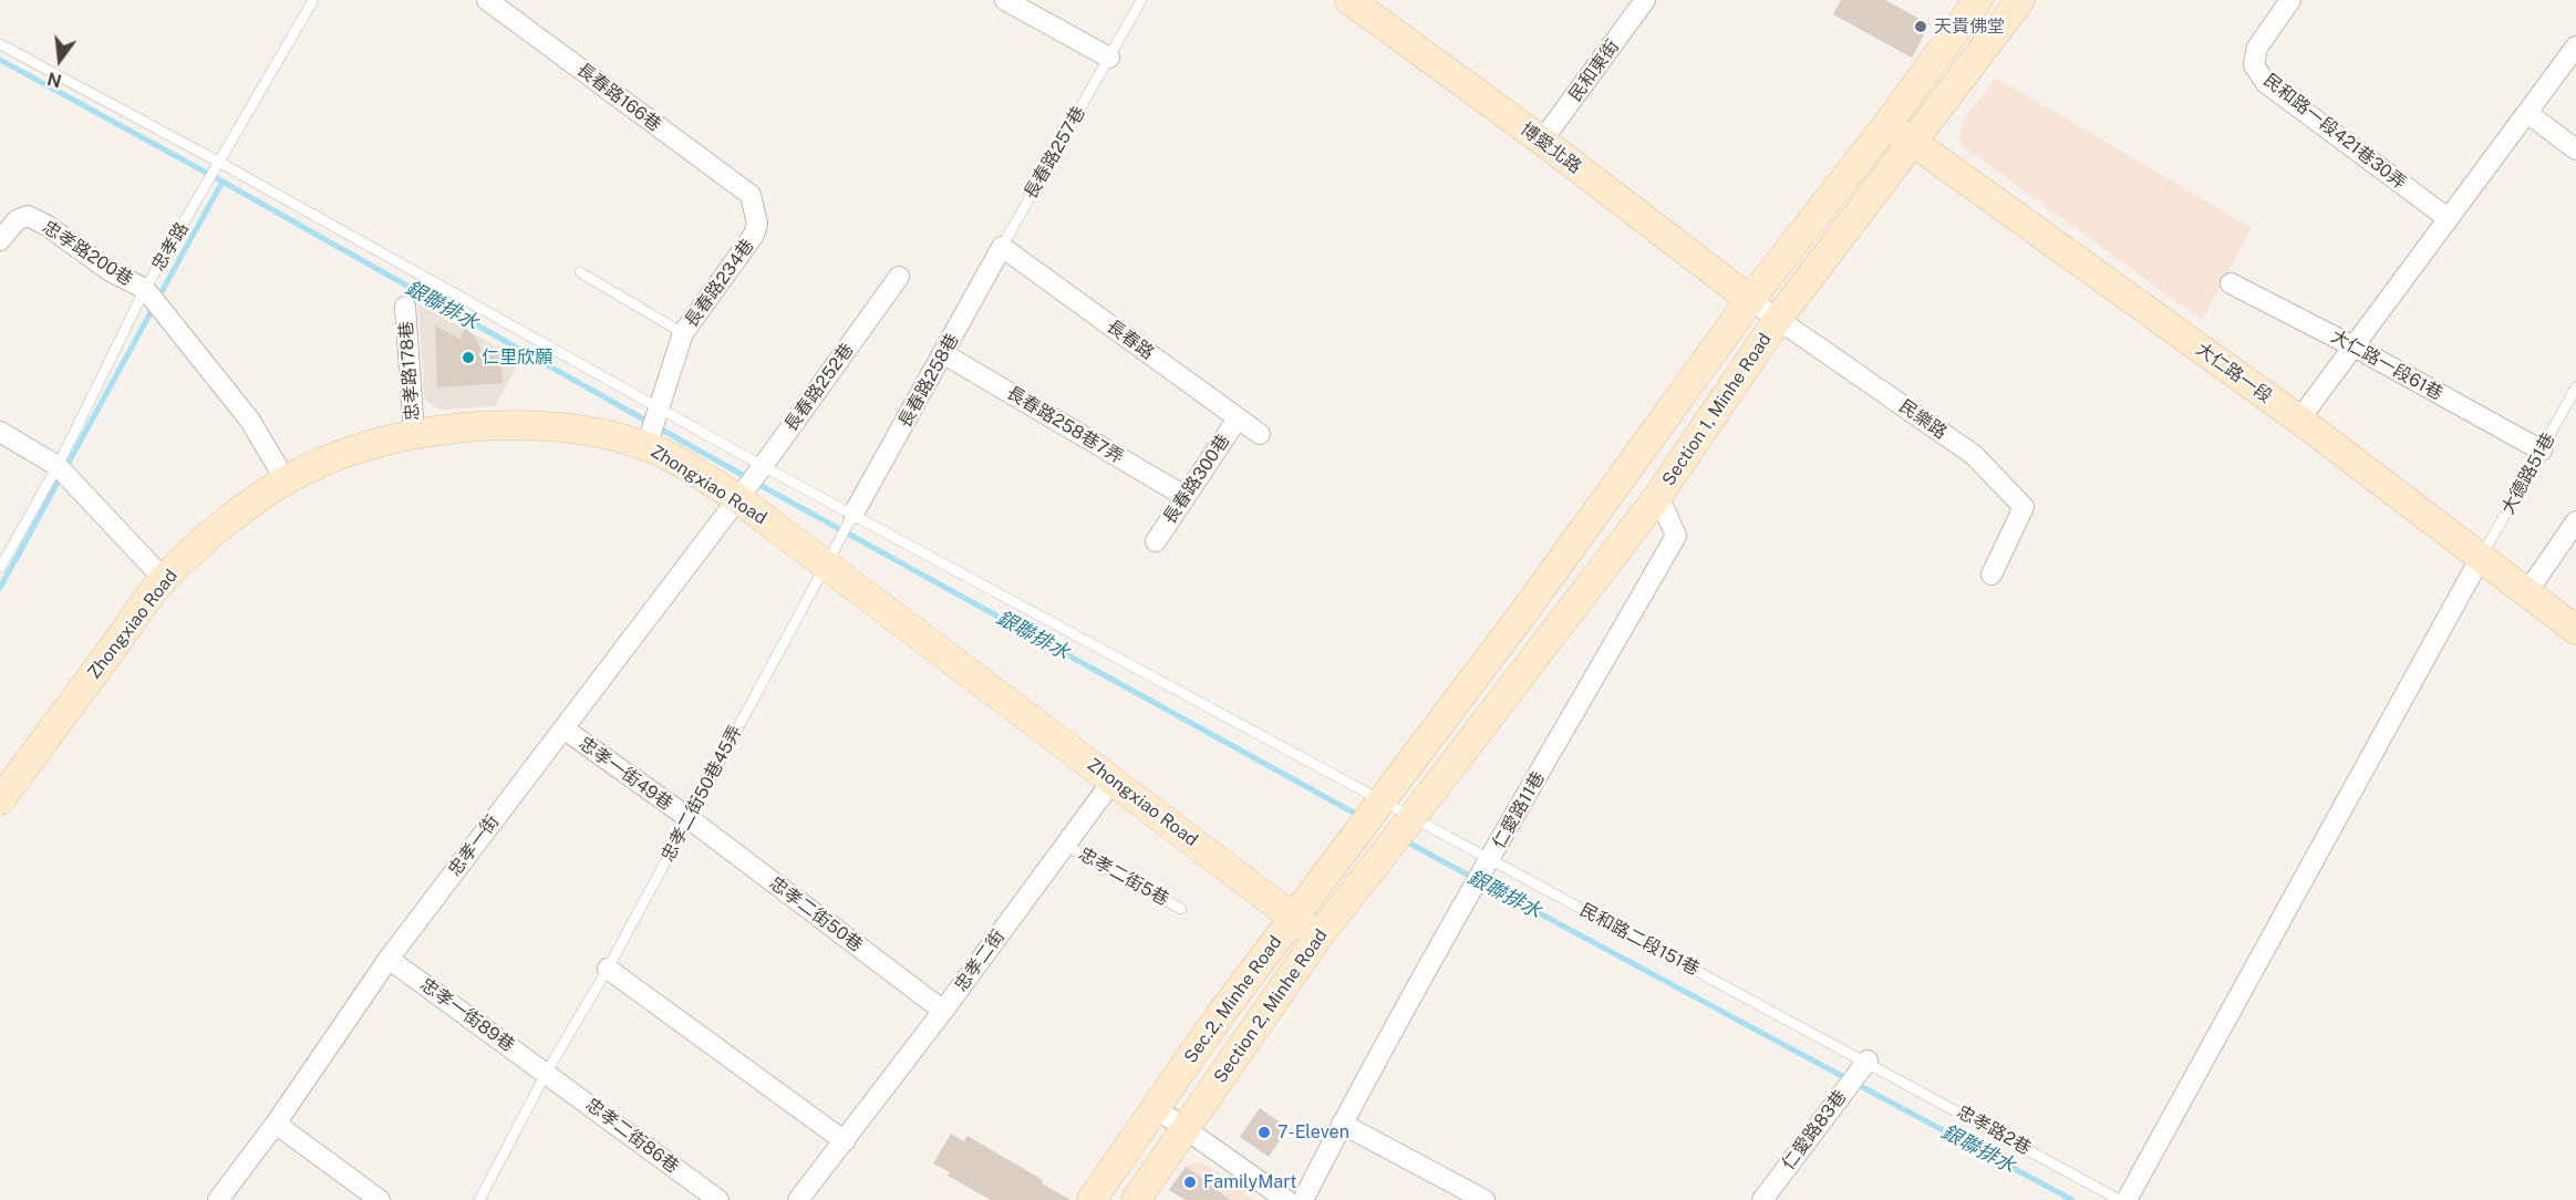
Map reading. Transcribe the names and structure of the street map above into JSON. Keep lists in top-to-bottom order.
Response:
{
  "streets": {
    "street": [
      "民和東街",
      "長春路166巷",
      "民和路一段421巷30弄",
      "博愛北路",
      "忠孝路200巷",
      "長春路234巷",
      "長春路",
      "大仁路一段61巷",
      "忠孝路178巷",
      "大仁路一段",
      "長春路258巷",
      "長春路252巷",
      "Section 1, Minhe Road",
      "民樂路",
      "長春路258巷7弄",
      "長春路300巷",
      "Zhongxiao Road",
      "忠孝一街49巷",
      "仁愛路11巷",
      "忠孝一街",
      "忠孝二街50巷",
      "忠孝二街",
      "Sec.2, Minhe Road",
      "Section 2, Minhe Road",
      "忠孝一街89巷",
      "仁愛路83巷",
      "忠孝二街86巷"
    ],
    "lane": [
      "長春路257巷",
      "忠孝路",
      "大德路51巷",
      "忠孝二街50巷45弄",
      "忠孝二街5巷",
      "民和路二段151巷",
      "忠孝路2巷"
    ]
  },
  "crossings": [
    ["民和東街", "博愛北路"],
    ["長春路166巷", "長春路234巷"],
    ["博愛北路", "Section 1, Minhe Road"],
    ["博愛北路", "民樂路"],
    ["長春路257巷", "長春路"],
    ["長春路257巷", "長春路258巷"],
    ["忠孝路", "忠孝路200巷"],
    ["忠孝路", "民和路二段151巷"],
    ["長春路234巷", "Zhongxiao Road"],
    ["長春路234巷", "民和路二段151巷"],
    ["長春路", "長春路258巷"],
    ["長春路", "長春路300巷"],
    ["大仁路一段61巷", "大德路51巷"],
    ["忠孝路178巷", "Zhongxiao Road"],
    ["大仁路一段", "Section 1, Minhe Road"],
    ["大仁路一段", "大德路51巷"],
    ["長春路258巷", "長春路258巷7弄"],
    ["長春路258巷", "忠孝二街50巷45弄"],
    ["長春路258巷", "民和路二段151巷"],
    ["長春路252巷", "Zhongxiao Road"],
    ["長春路252巷", "忠孝一街"],
    ["長春路252巷", "民和路二段151巷"],
    ["Section 1, Minhe Road", "民樂路"],
    ["Section 1, Minhe Road", "仁愛路11巷"],
    ["Section 1, Minhe Road", "民和路二段151巷"],
    ["Section 1, Minhe Road", "Sec.2, Minhe Road"],
    ["Section 1, Minhe Road", "Section 2, Minhe Road"],
    ["長春路258巷7弄", "長春路300巷"],
    ["Zhongxiao Road", "忠孝二街50巷45弄"],
    ["Zhongxiao Road", "忠孝一街"],
    ["Zhongxiao Road", "忠孝二街"],
    ["Zhongxiao Road", "Sec.2, Minhe Road"],
    ["Zhongxiao Road", "Section 2, Minhe Road"],
    ["忠孝一街49巷", "忠孝二街50巷45弄"],
    ["忠孝一街49巷", "忠孝一街"],
    ["忠孝一街49巷", "忠孝二街50巷"],
    ["忠孝二街50巷45弄", "忠孝二街50巷"],
    ["忠孝二街50巷45弄", "民和路二段151巷"],
    ["忠孝二街50巷45弄", "忠孝一街89巷"],
    ["忠孝二街50巷45弄", "忠孝二街86巷"],
    ["仁愛路11巷", "民和路二段151巷"],
    ["忠孝一街", "忠孝一街89巷"],
    ["忠孝二街5巷", "忠孝二街"],
    ["忠孝二街50巷", "忠孝二街"],
    ["民和路二段151巷", "Sec.2, Minhe Road"],
    ["民和路二段151巷", "Section 2, Minhe Road"],
    ["民和路二段151巷", "仁愛路83巷"],
    ["民和路二段151巷", "忠孝路2巷"],
    ["忠孝一街89巷", "忠孝二街86巷"],
    ["仁愛路83巷", "忠孝路2巷"]
  ],
  "water": ["銀聯排水"],
  "places": [
    "天貴佛堂",
    "仁里欣願",
    "7-Eleven",
    "FamilyMart"
  ],
  "north": "bottom"
}
